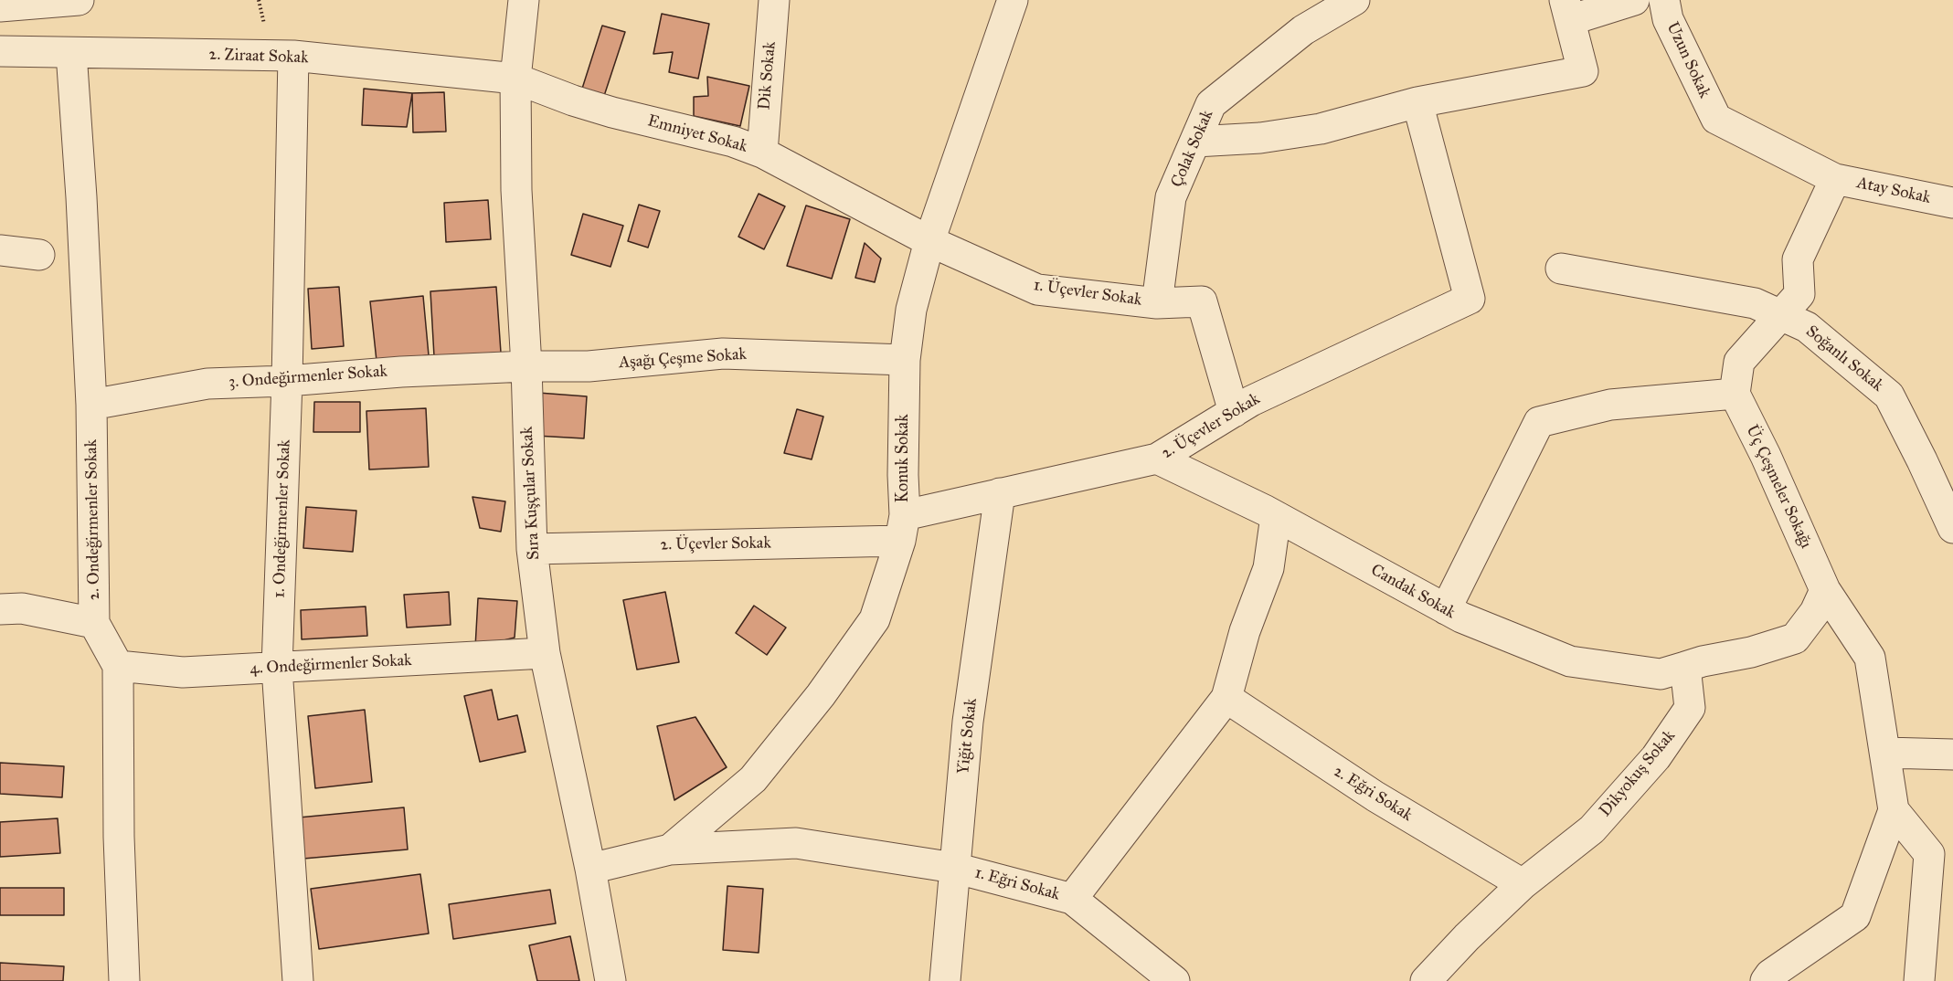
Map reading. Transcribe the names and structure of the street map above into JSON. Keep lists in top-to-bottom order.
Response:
{
  "streets": {
    "street": [
      "2. Ziraat Sokak",
      "Uzun Sokak",
      "Dik Sokak",
      "Emniyet Sokak",
      "Çolak Sokak",
      "Atay Sokak",
      "1. Üçevler Sokak",
      "Aşağı Çeşme Sokak",
      "Soğanlı Sokak",
      "3. Ondeğirmenler Sokak",
      "2. Üçevler Sokak",
      "Konuk Sokak",
      "Üç Çeşmeler Sokağı",
      "Sıra Kuşçular Sokak",
      "1. Ondeğirmenler Sokak",
      "2. Ondeğirmenler Sokak",
      "Candak Sokak",
      "4. Ondeğirmenler Sokak",
      "Yiğit Sokak",
      "Dikyokuş Sokak",
      "2. Eğri Sokak",
      "1. Eğri Sokak"
    ]
  },
  "crossings": [
    ["2. Ziraat Sokak", "Emniyet Sokak"],
    ["2. Ziraat Sokak", "Sıra Kuşçular Sokak"],
    ["2. Ziraat Sokak", "1. Ondeğirmenler Sokak"],
    ["2. Ziraat Sokak", "2. Ondeğirmenler Sokak"],
    ["Uzun Sokak", "Atay Sokak"],
    ["Dik Sokak", "Emniyet Sokak"],
    ["Emniyet Sokak", "1. Üçevler Sokak"],
    ["Emniyet Sokak", "Konuk Sokak"],
    ["Emniyet Sokak", "Sıra Kuşçular Sokak"],
    ["Çolak Sokak", "1. Üçevler Sokak"],
    ["1. Üçevler Sokak", "2. Üçevler Sokak"],
    ["1. Üçevler Sokak", "Konuk Sokak"],
    ["Aşağı Çeşme Sokak", "3. Ondeğirmenler Sokak"],
    ["Aşağı Çeşme Sokak", "Konuk Sokak"],
    ["Aşağı Çeşme Sokak", "Sıra Kuşçular Sokak"],
    ["3. Ondeğirmenler Sokak", "Sıra Kuşçular Sokak"],
    ["3. Ondeğirmenler Sokak", "1. Ondeğirmenler Sokak"],
    ["3. Ondeğirmenler Sokak", "2. Ondeğirmenler Sokak"],
    ["2. Üçevler Sokak", "Konuk Sokak"],
    ["2. Üçevler Sokak", "Sıra Kuşçular Sokak"],
    ["2. Üçevler Sokak", "Candak Sokak"],
    ["2. Üçevler Sokak", "Yiğit Sokak"],
    ["Konuk Sokak", "1. Eğri Sokak"],
    ["Sıra Kuşçular Sokak", "4. Ondeğirmenler Sokak"],
    ["Sıra Kuşçular Sokak", "1. Eğri Sokak"],
    ["1. Ondeğirmenler Sokak", "4. Ondeğirmenler Sokak"],
    ["2. Ondeğirmenler Sokak", "4. Ondeğirmenler Sokak"],
    ["Candak Sokak", "Dikyokuş Sokak"],
    ["Candak Sokak", "1. Eğri Sokak"],
    ["Yiğit Sokak", "1. Eğri Sokak"],
    ["Dikyokuş Sokak", "2. Eğri Sokak"],
    ["2. Eğri Sokak", "1. Eğri Sokak"]
  ]
}
